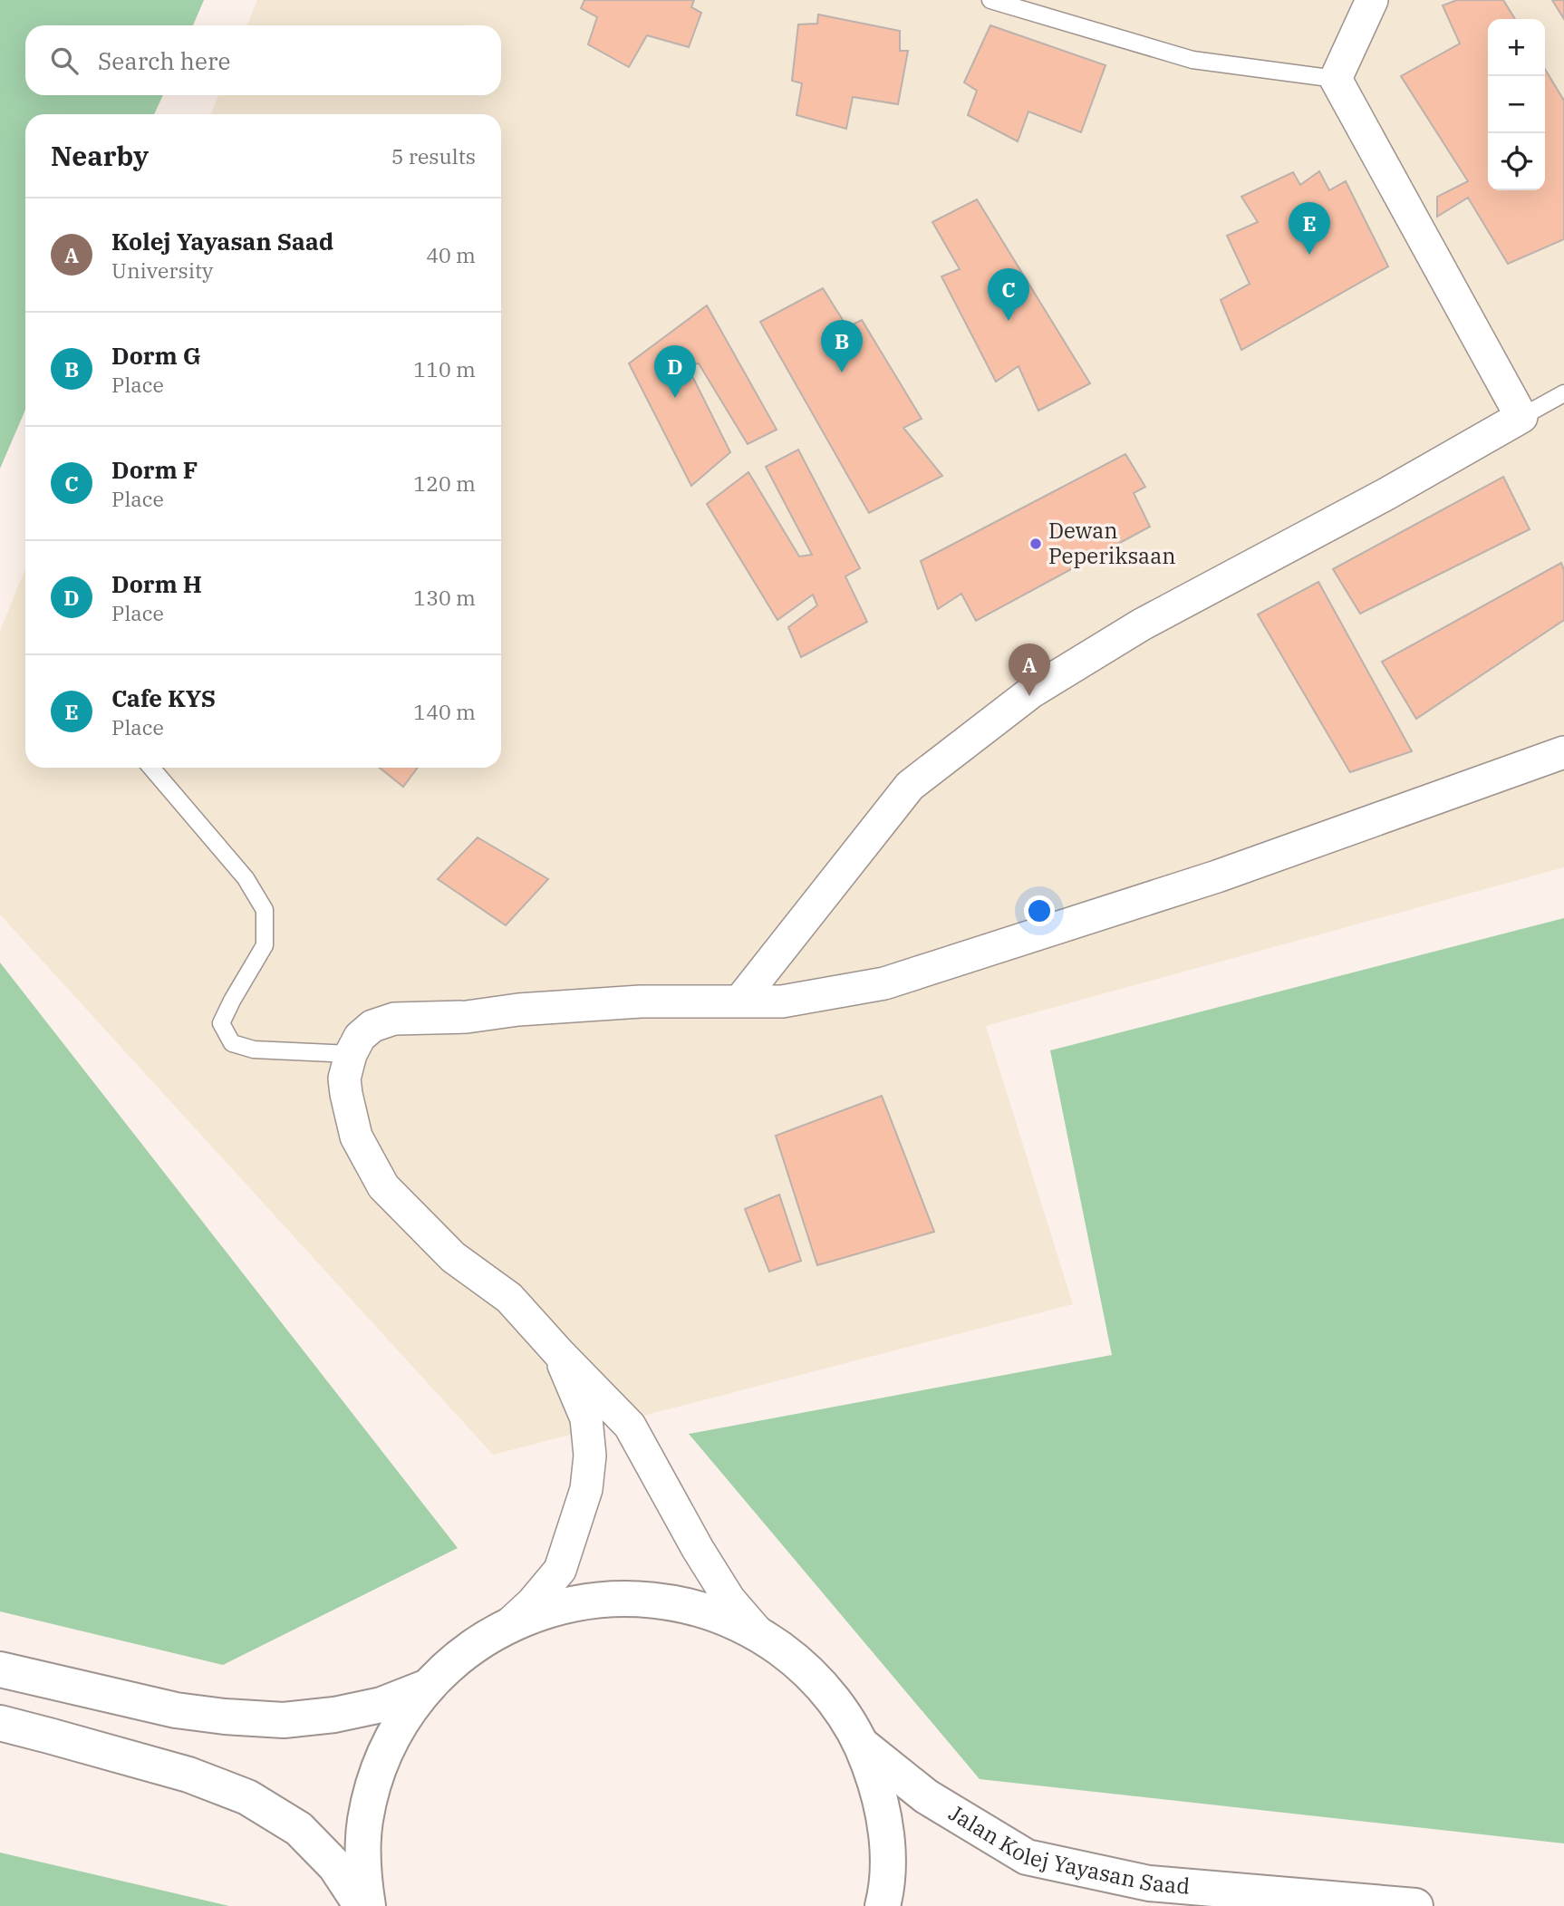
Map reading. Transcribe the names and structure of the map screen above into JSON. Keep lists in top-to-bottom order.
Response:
{
  "streets": {
    "street": ["Jalan Kolej Yayasan Saad"]
  },
  "places": ["Dewan Peperiksaan"],
  "page": {
    "map_buttons": ["+", "−"],
    "search": "Search here",
    "heading": ["Nearby", "5 results"],
    "list": [
      {
        "mark": "A",
        "name": "Kolej Yayasan Saad",
        "note": "University",
        "value": "40 m"
      },
      {
        "mark": "B",
        "name": "Dorm G",
        "note": "Place",
        "value": "110 m"
      },
      {
        "mark": "C",
        "name": "Dorm F",
        "note": "Place",
        "value": "120 m"
      },
      {
        "mark": "D",
        "name": "Dorm H",
        "note": "Place",
        "value": "130 m"
      },
      {
        "mark": "E",
        "name": "Cafe KYS",
        "note": "Place",
        "value": "140 m"
      }
    ],
    "pins": [
      "E",
      "C",
      "B",
      "D",
      "A"
    ]
  }
}
